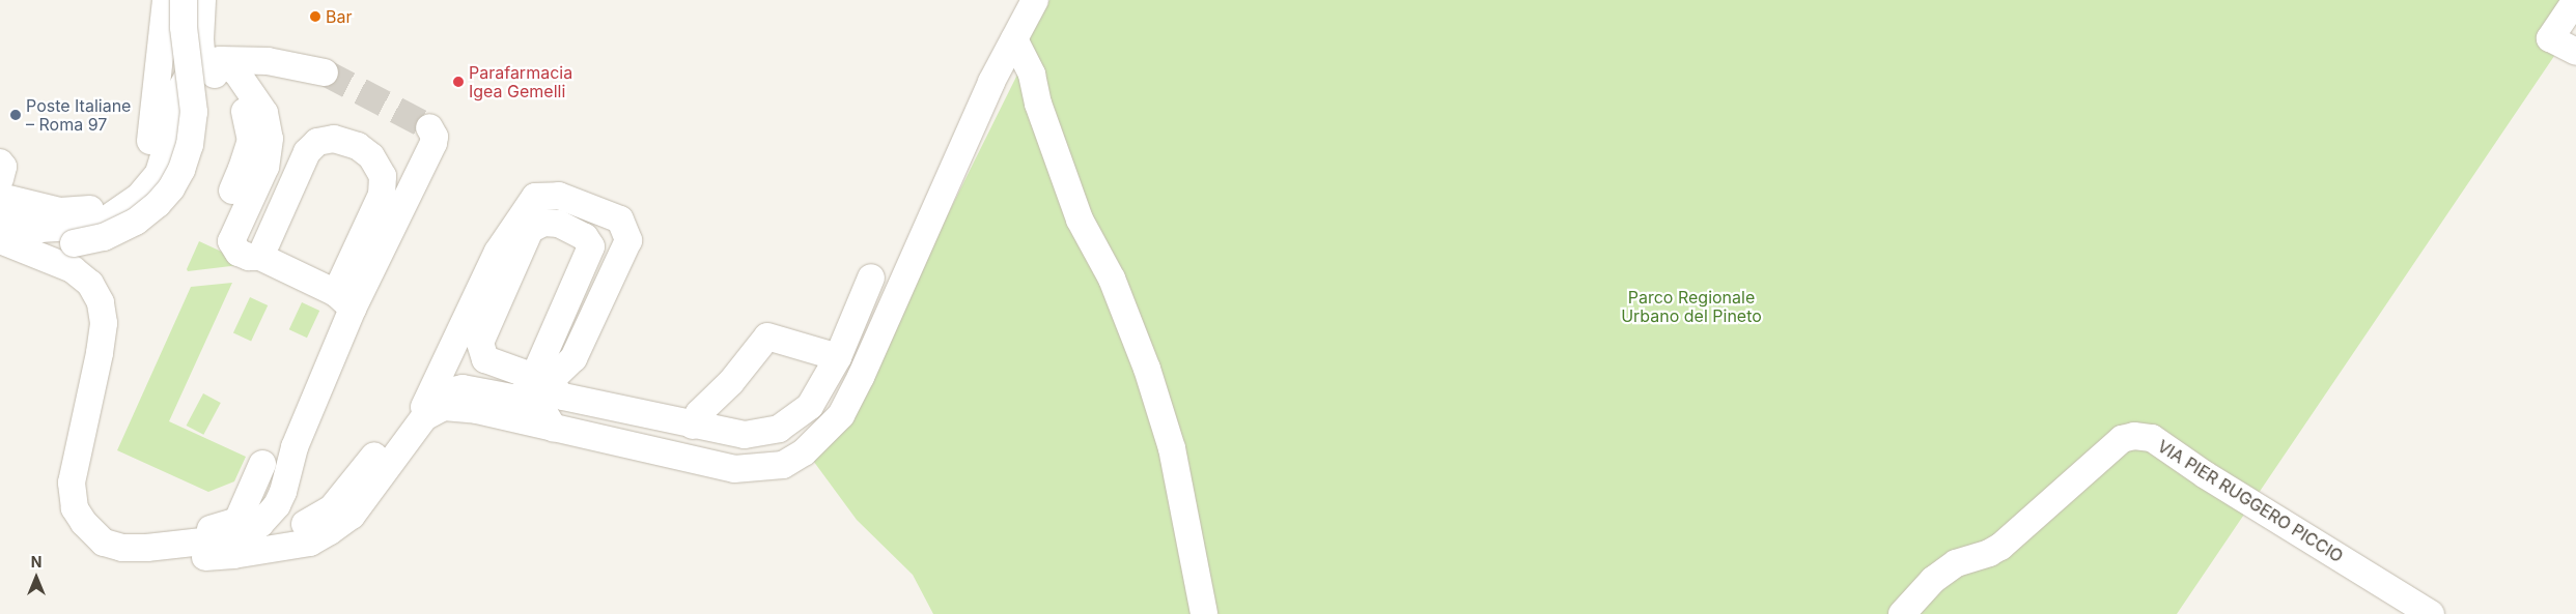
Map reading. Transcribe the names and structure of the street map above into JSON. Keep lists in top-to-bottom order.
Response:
{
  "streets": {
    "street": ["VIA PIER RUGGERO PICCIO"]
  },
  "parks": ["Parco Regionale Urbano del Pineto"],
  "places": ["Bar", "Parafarmacia Igea Gemelli", "Poste Italiane – Roma 97"],
  "north": "top"
}
